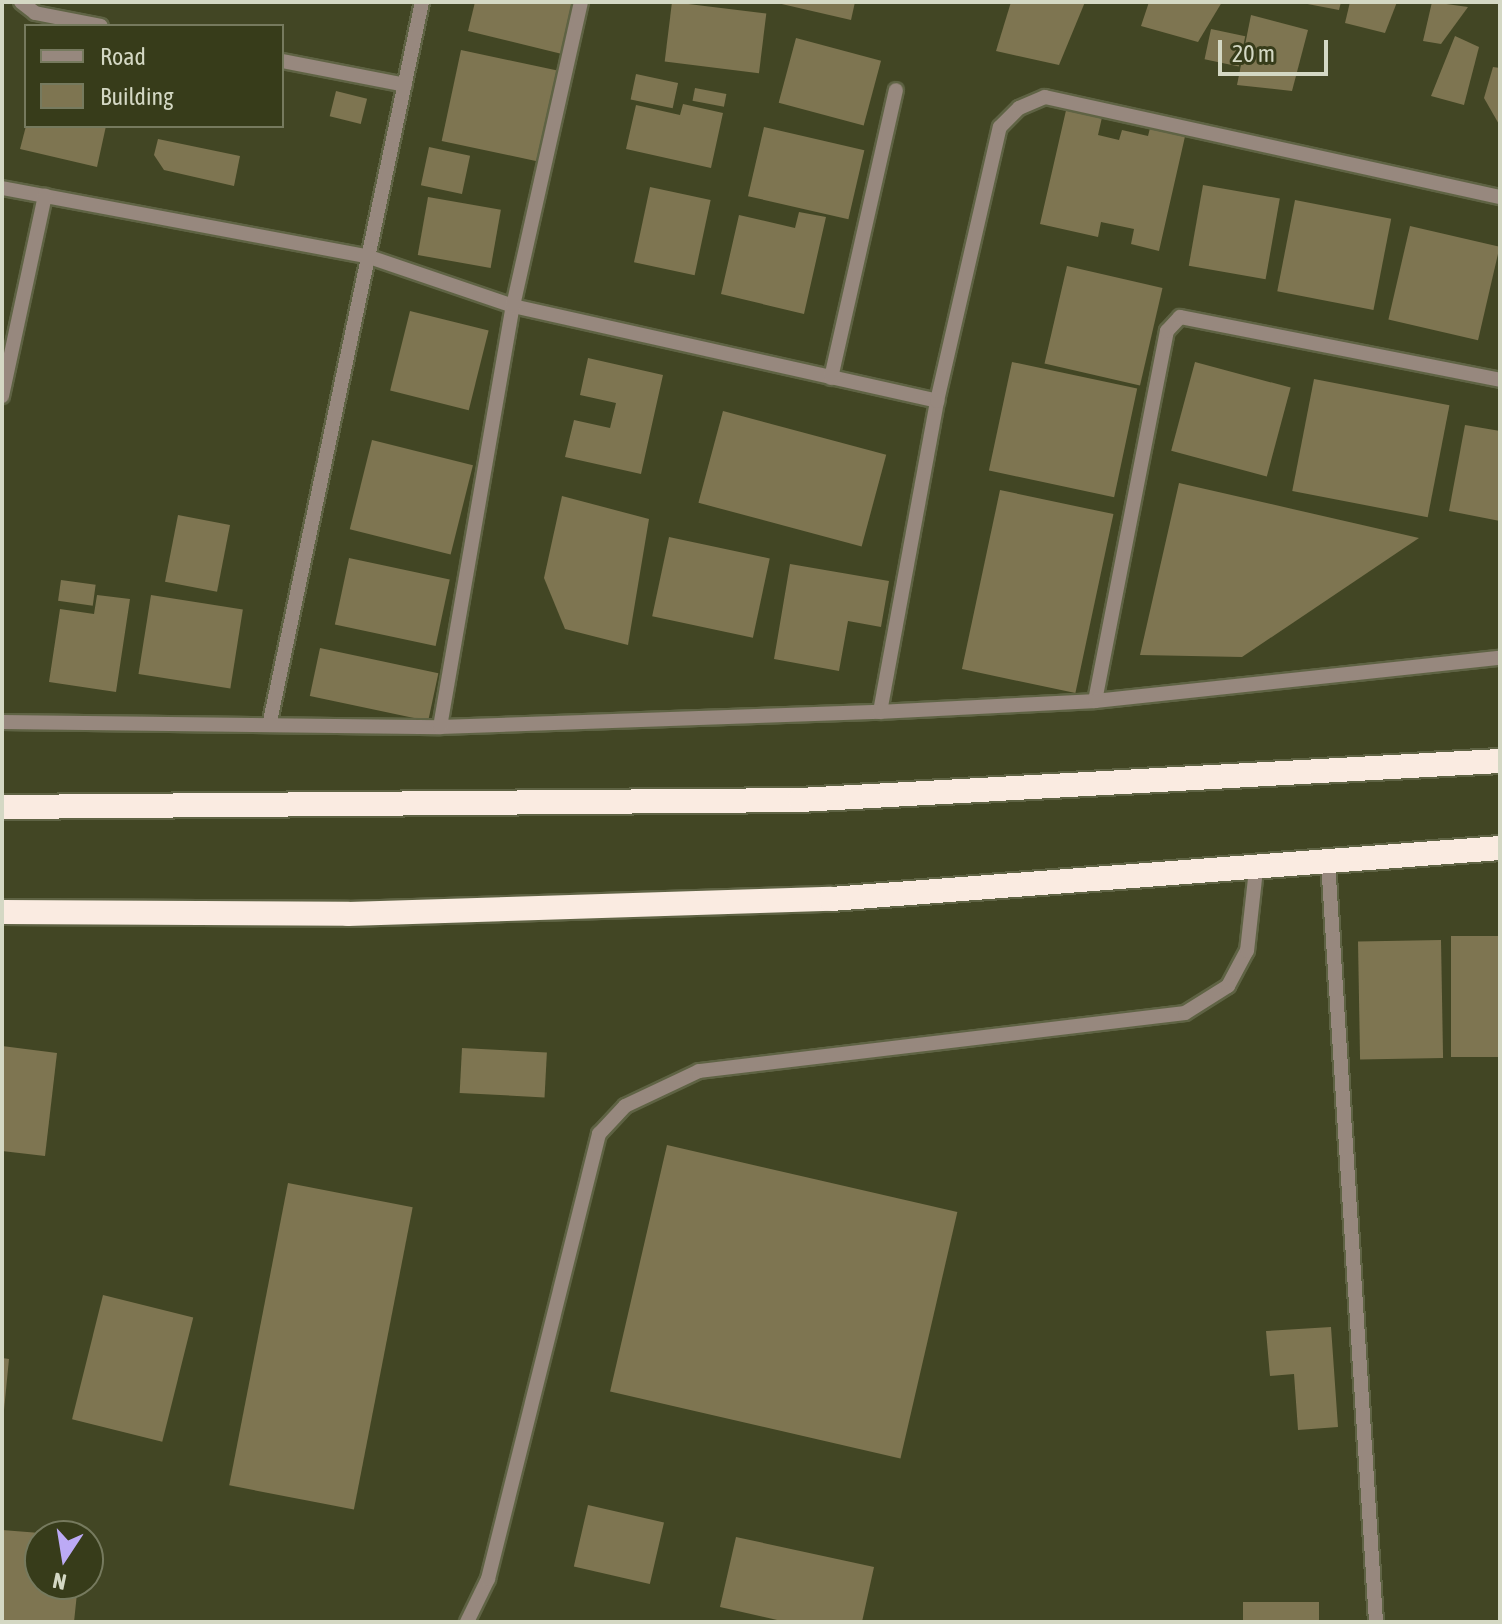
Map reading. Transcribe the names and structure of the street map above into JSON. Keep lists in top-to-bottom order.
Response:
{
  "legend": ["Road", "Building"],
  "scale_bar": "20 m",
  "north": "bottom"
}
